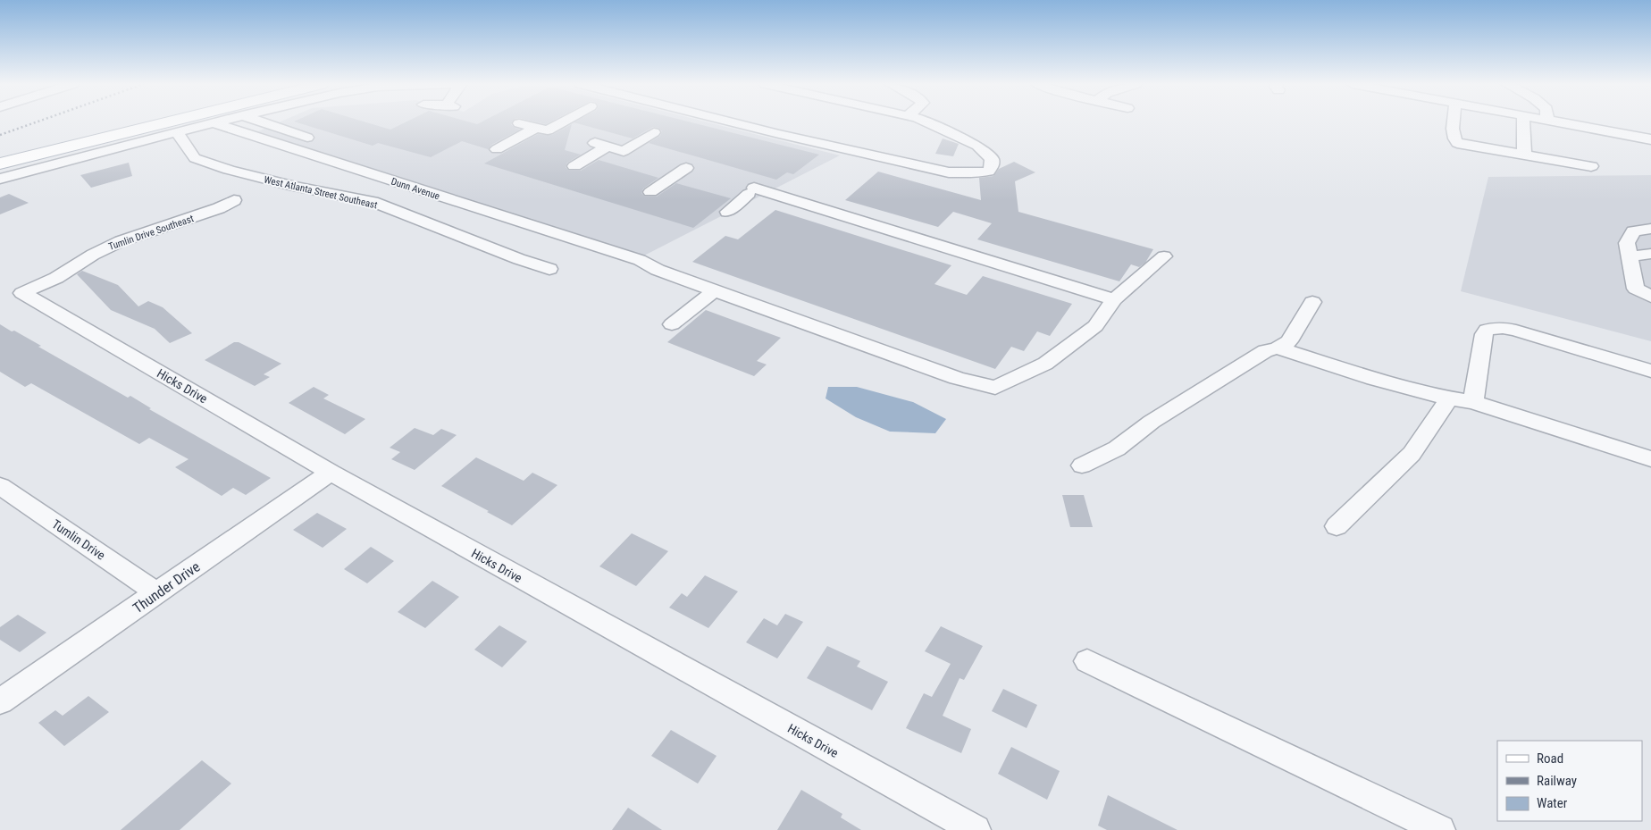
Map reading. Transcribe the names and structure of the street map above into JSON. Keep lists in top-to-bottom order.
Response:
{
  "streets": {
    "street": [
      "Dunn Avenue",
      "West Atlanta Street Southeast",
      "Tumlin Drive Southeast",
      "Hicks Drive",
      "Tumlin Drive",
      "Thunder Drive"
    ]
  },
  "crossings": [
    ["Tumlin Drive Southeast", "Hicks Drive"],
    ["Hicks Drive", "Thunder Drive"],
    ["Tumlin Drive", "Thunder Drive"]
  ],
  "legend": ["Road", "Railway", "Water"]
}
